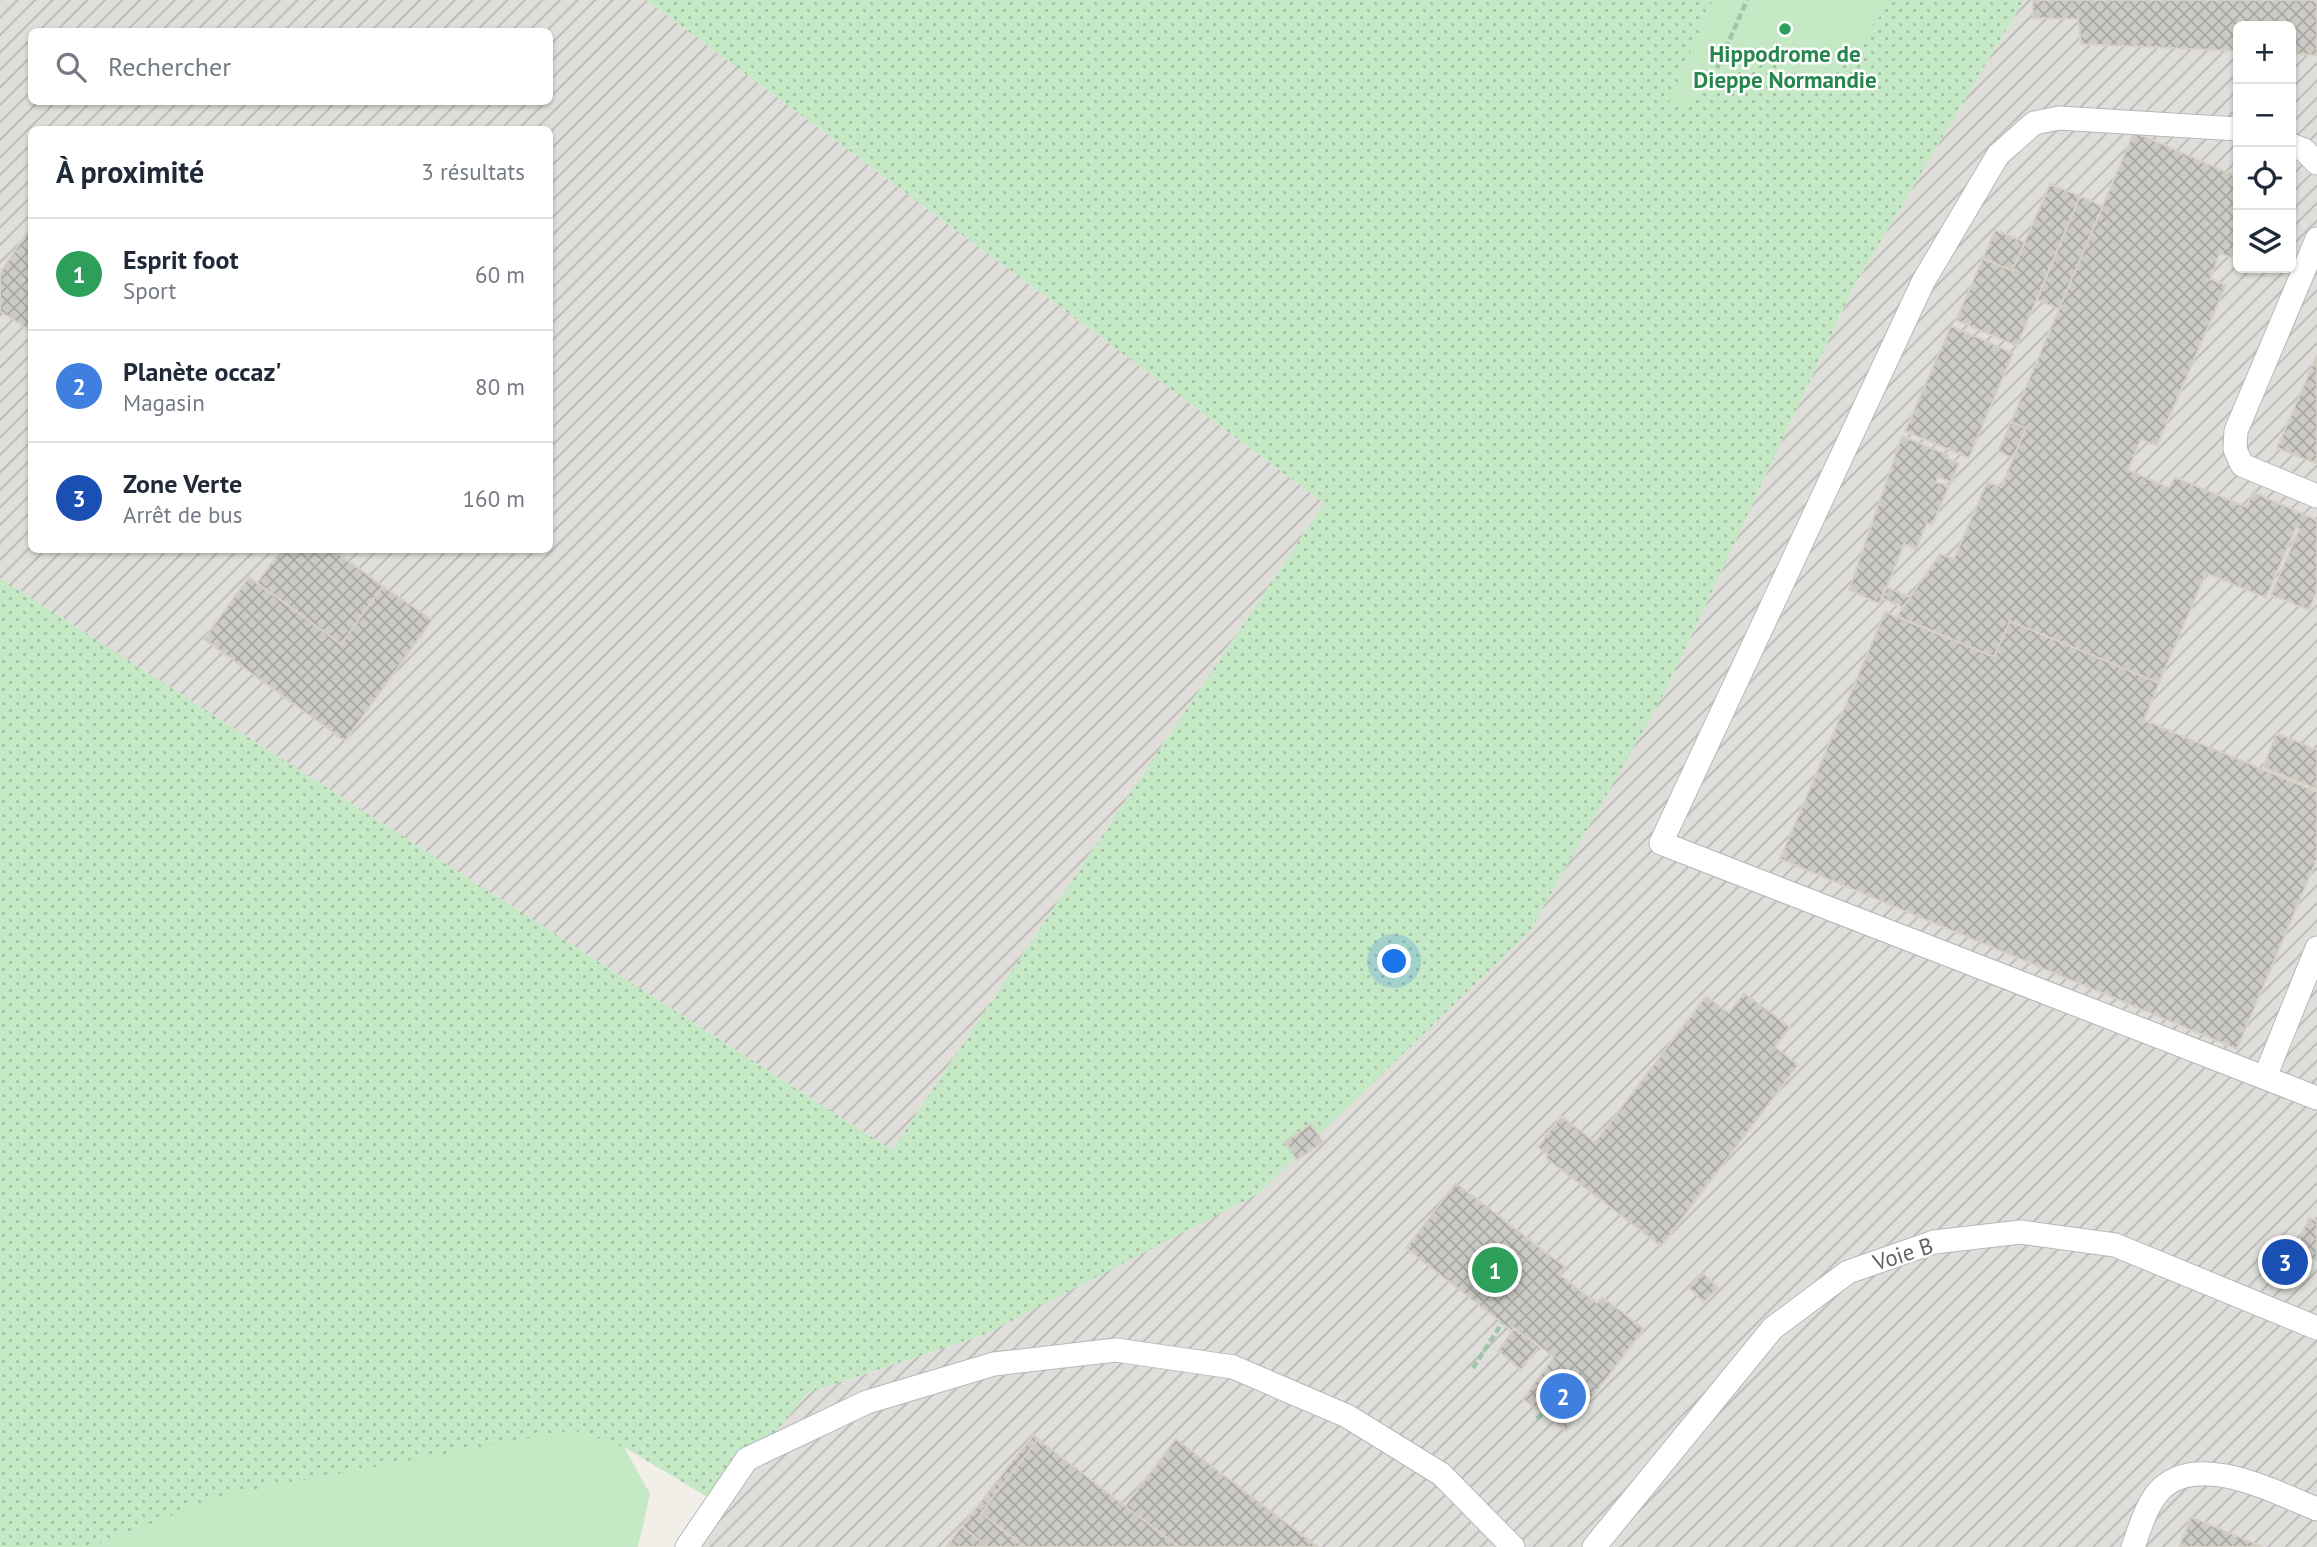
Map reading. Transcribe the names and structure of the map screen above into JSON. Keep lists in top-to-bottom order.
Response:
{
  "streets": {
    "lane": ["Voie B"]
  },
  "places": ["Hippodrome de Dieppe Normandie"],
  "page": {
    "map_buttons": ["+", "−"],
    "search": "Rechercher",
    "heading": ["À proximité", "3 résultats"],
    "list": [
      {
        "mark": "1",
        "name": "Esprit foot",
        "note": "Sport",
        "value": "60 m"
      },
      {
        "mark": "2",
        "name": "Planète occaz'",
        "note": "Magasin",
        "value": "80 m"
      },
      {
        "mark": "3",
        "name": "Zone Verte",
        "note": "Arrêt de bus",
        "value": "160 m"
      }
    ],
    "pins": ["3", "1", "2"]
  }
}
